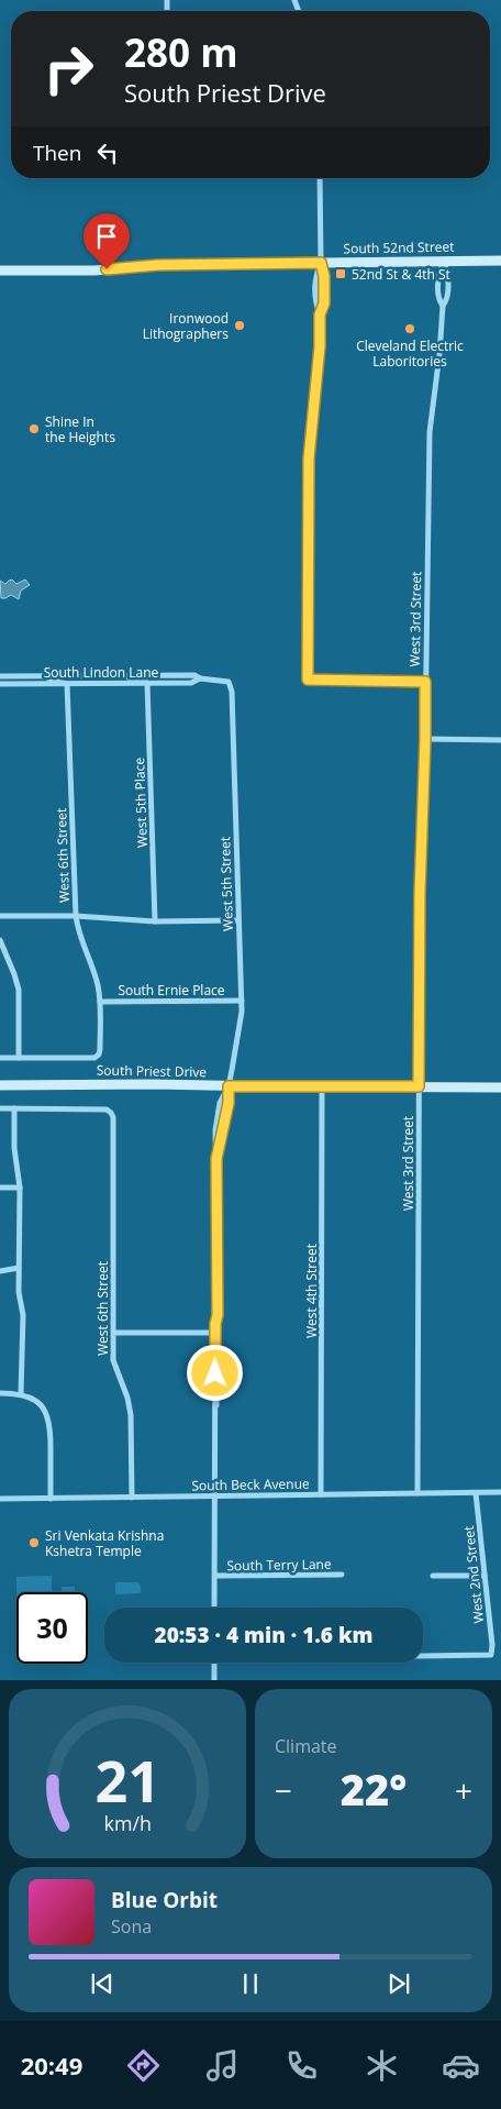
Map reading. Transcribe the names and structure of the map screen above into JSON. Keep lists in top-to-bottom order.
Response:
{
  "streets": {
    "main road": ["South 52nd Street", "South Priest Drive"],
    "street": [
      "West 3rd Street",
      "South Lindon Lane",
      "West 5th Place",
      "West 6th Street",
      "West 5th Street",
      "South Ernie Place",
      "West 4th Street",
      "South Beck Avenue",
      "South Terry Lane",
      "West 2nd Street"
    ]
  },
  "crossings": [
    ["South 52nd Street", "West 3rd Street"],
    ["West 3rd Street", "South Priest Drive"],
    ["West 3rd Street", "South Beck Avenue"],
    ["South Lindon Lane", "West 5th Place"],
    ["South Lindon Lane", "West 6th Street"],
    ["South Lindon Lane", "West 5th Street"],
    ["West 6th Street", "South Ernie Place"],
    ["West 6th Street", "South Priest Drive"],
    ["West 6th Street", "South Beck Avenue"],
    ["West 5th Street", "South Ernie Place"],
    ["West 5th Street", "South Priest Drive"],
    ["West 5th Street", "South Beck Avenue"],
    ["West 5th Street", "South Terry Lane"],
    ["South Priest Drive", "West 4th Street"],
    ["West 4th Street", "South Beck Avenue"],
    ["South Beck Avenue", "West 2nd Street"]
  ],
  "places": {
    "transit": ["52nd St & 4th St"],
    "other": [
      "Ironwood Lithographers",
      "Cleveland Electric Laboritories",
      "Shine In the Heights",
      "Sri Venkata Krishna Kshetra Temple"
    ]
  },
  "page": {
    "turn": ["280 m", "South Priest Drive"],
    "then": "Then",
    "limit": "30",
    "trip": "20:53 · 4 min · 1.6 km",
    "tile": "Climate",
    "heat": ["−", "22°", "+"],
    "song": ["Blue Orbit", "Sona"],
    "tabs": "20:49",
    "gauge": ["21", "km/h"]
  }
}
